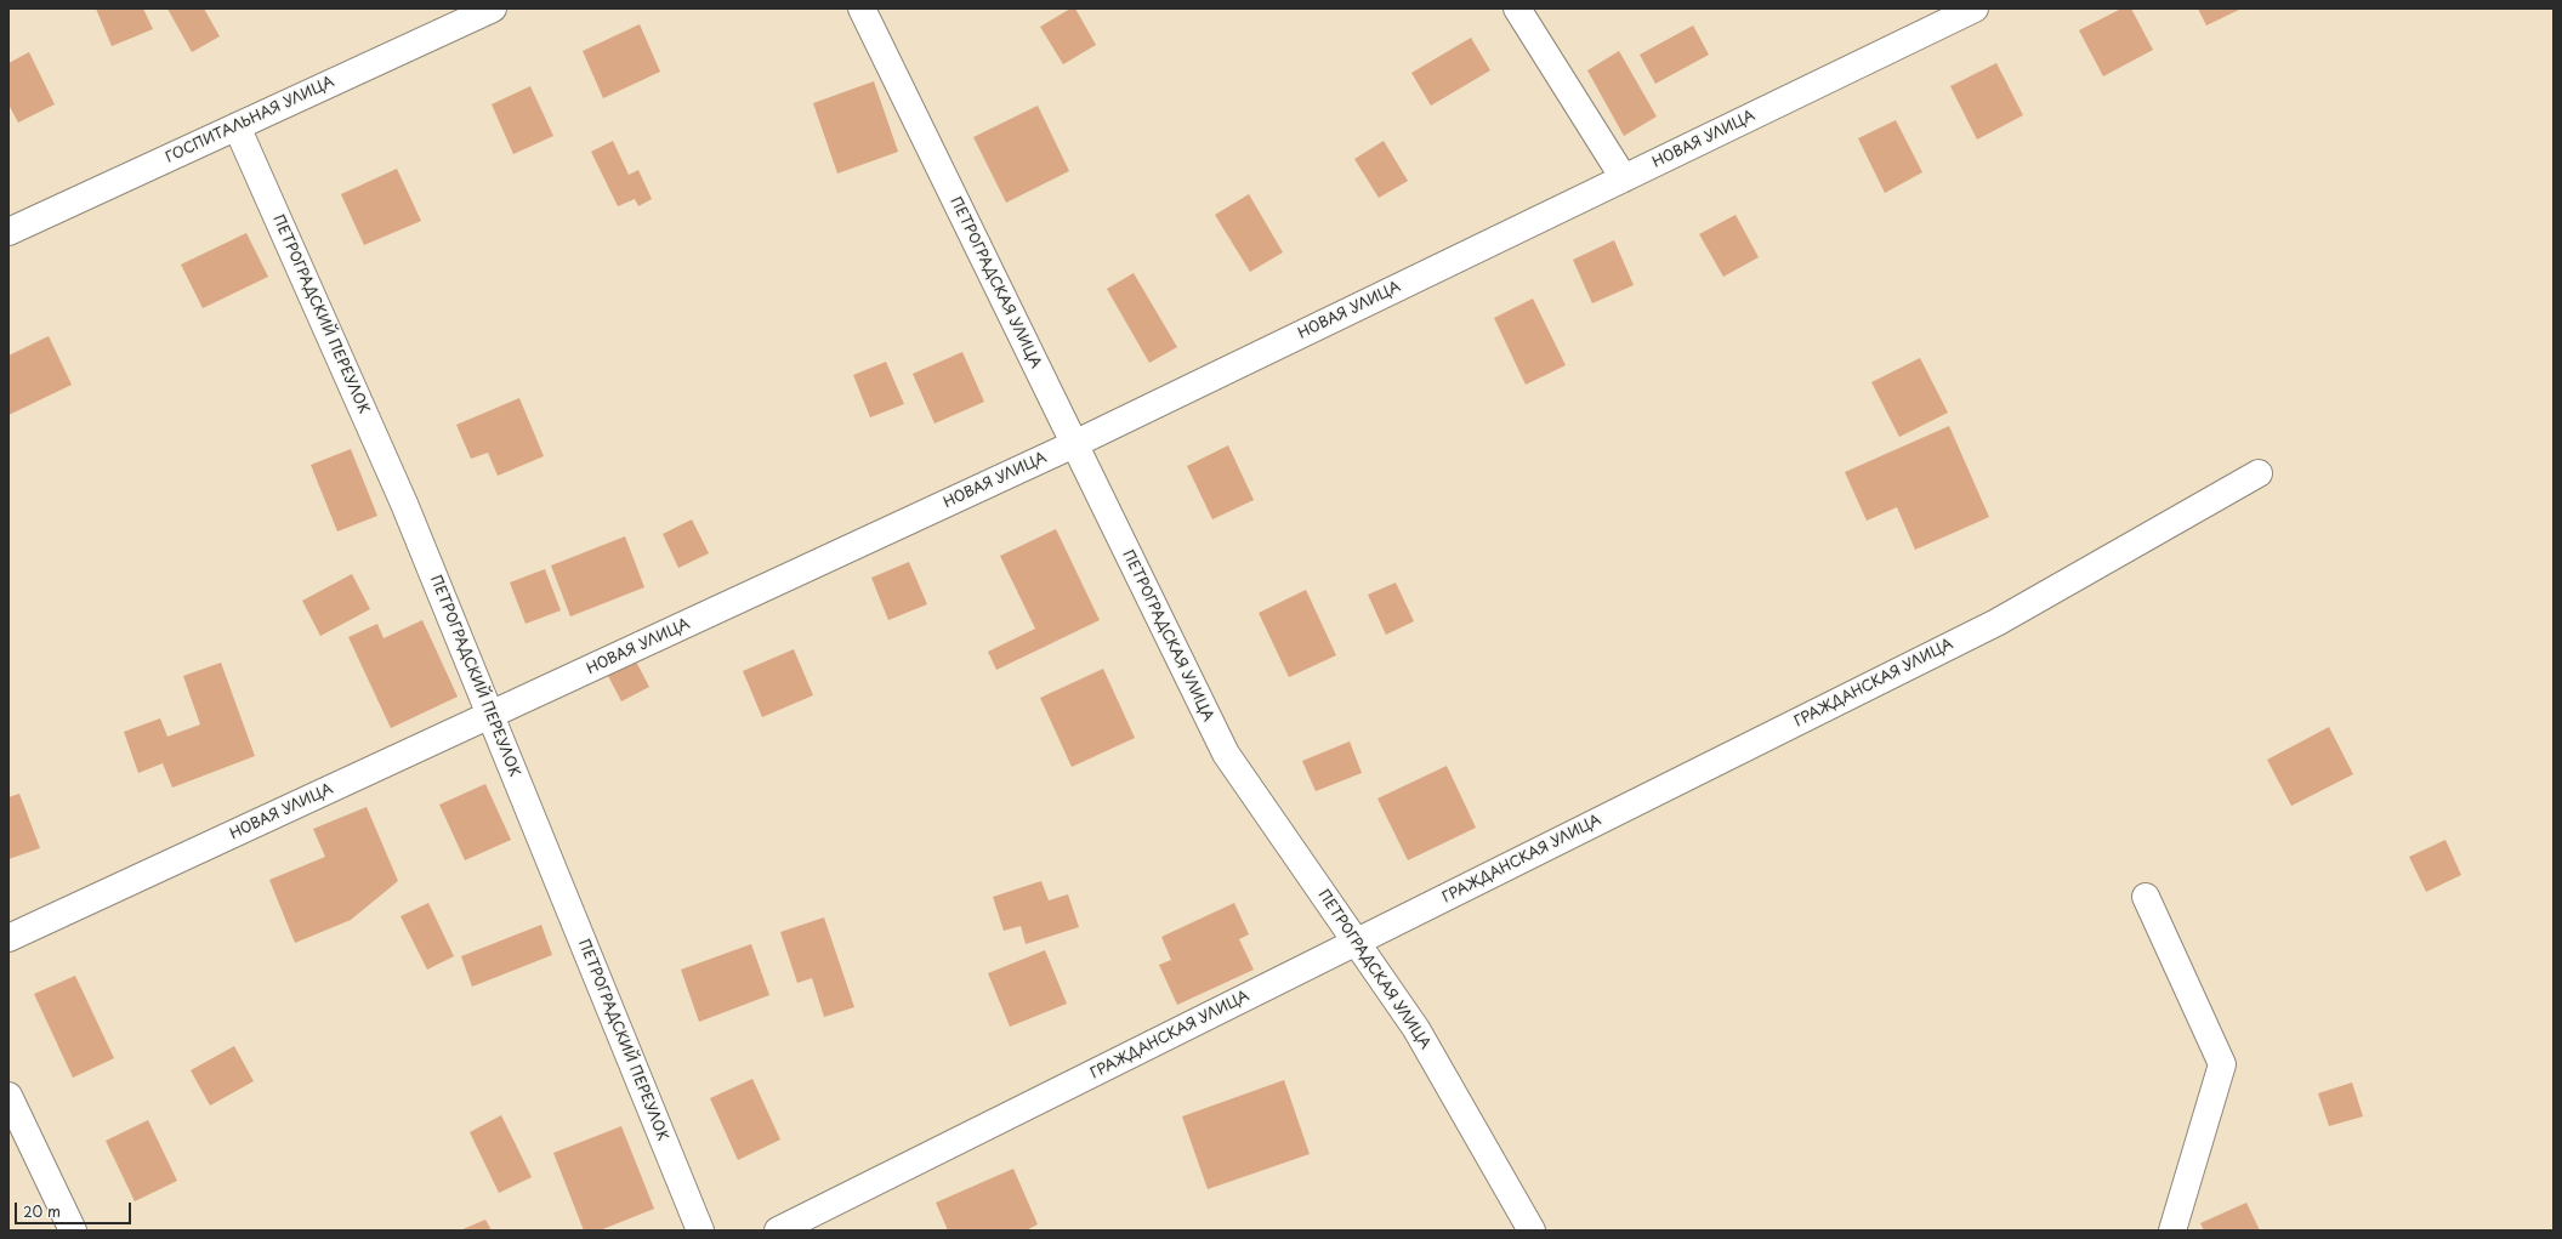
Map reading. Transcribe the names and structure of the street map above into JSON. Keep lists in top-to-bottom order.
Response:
{
  "streets": {
    "street": [
      "ГОСПИТАЛЬНАЯ УЛИЦА",
      "НОВАЯ УЛИЦА",
      "ПЕТРОГРАДСКАЯ УЛИЦА",
      "ПЕТРОГРАДСКИЙ ПЕРЕУЛОК",
      "ГРАЖДАНСКАЯ УЛИЦА"
    ]
  },
  "crossings": [
    ["ГОСПИТАЛЬНАЯ УЛИЦА", "ПЕТРОГРАДСКИЙ ПЕРЕУЛОК"],
    ["НОВАЯ УЛИЦА", "ПЕТРОГРАДСКАЯ УЛИЦА"],
    ["НОВАЯ УЛИЦА", "ПЕТРОГРАДСКИЙ ПЕРЕУЛОК"],
    ["ПЕТРОГРАДСКАЯ УЛИЦА", "ГРАЖДАНСКАЯ УЛИЦА"]
  ],
  "scale_bar": "20 m"
}
